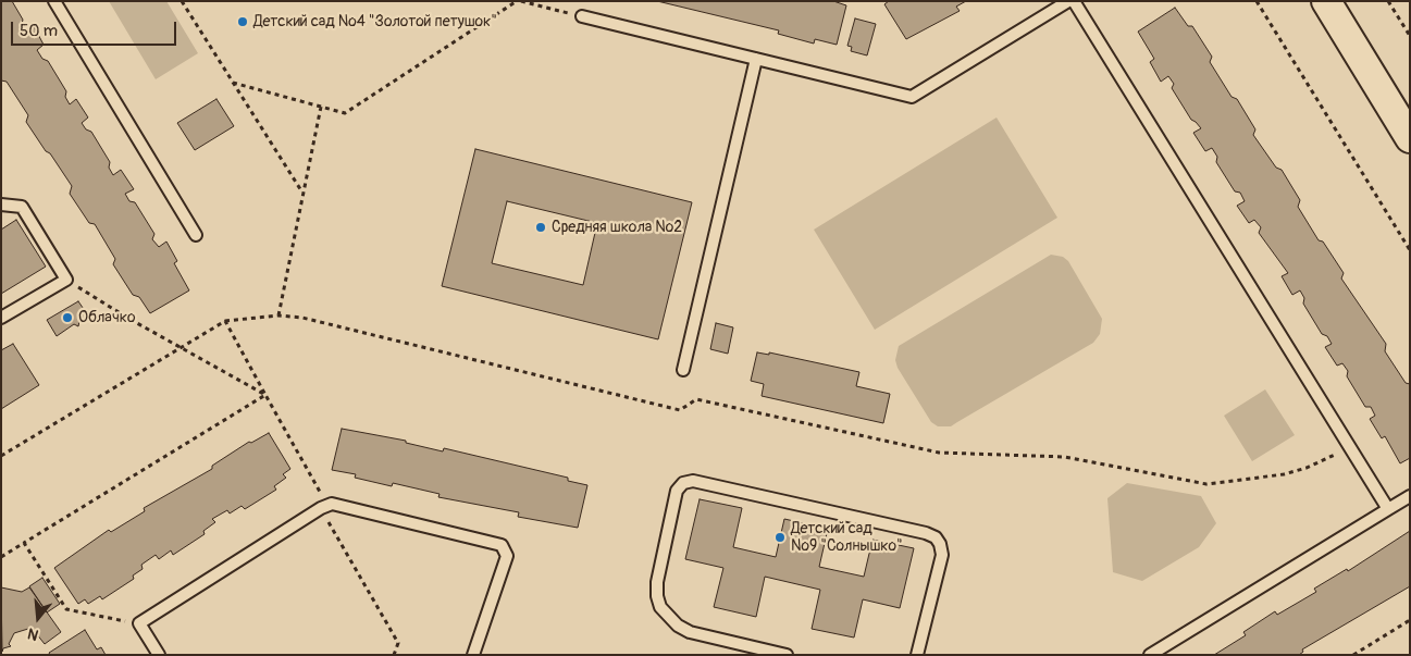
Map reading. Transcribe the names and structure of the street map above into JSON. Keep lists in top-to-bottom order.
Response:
{
  "places": [
    "Детский сад №4 \"Золотой петушок\"",
    "Средняя школа №2",
    "Облачко",
    "Детский сад №9 \"Солнышко\""
  ],
  "scale_bar": "50 m",
  "north": "bottom"
}
